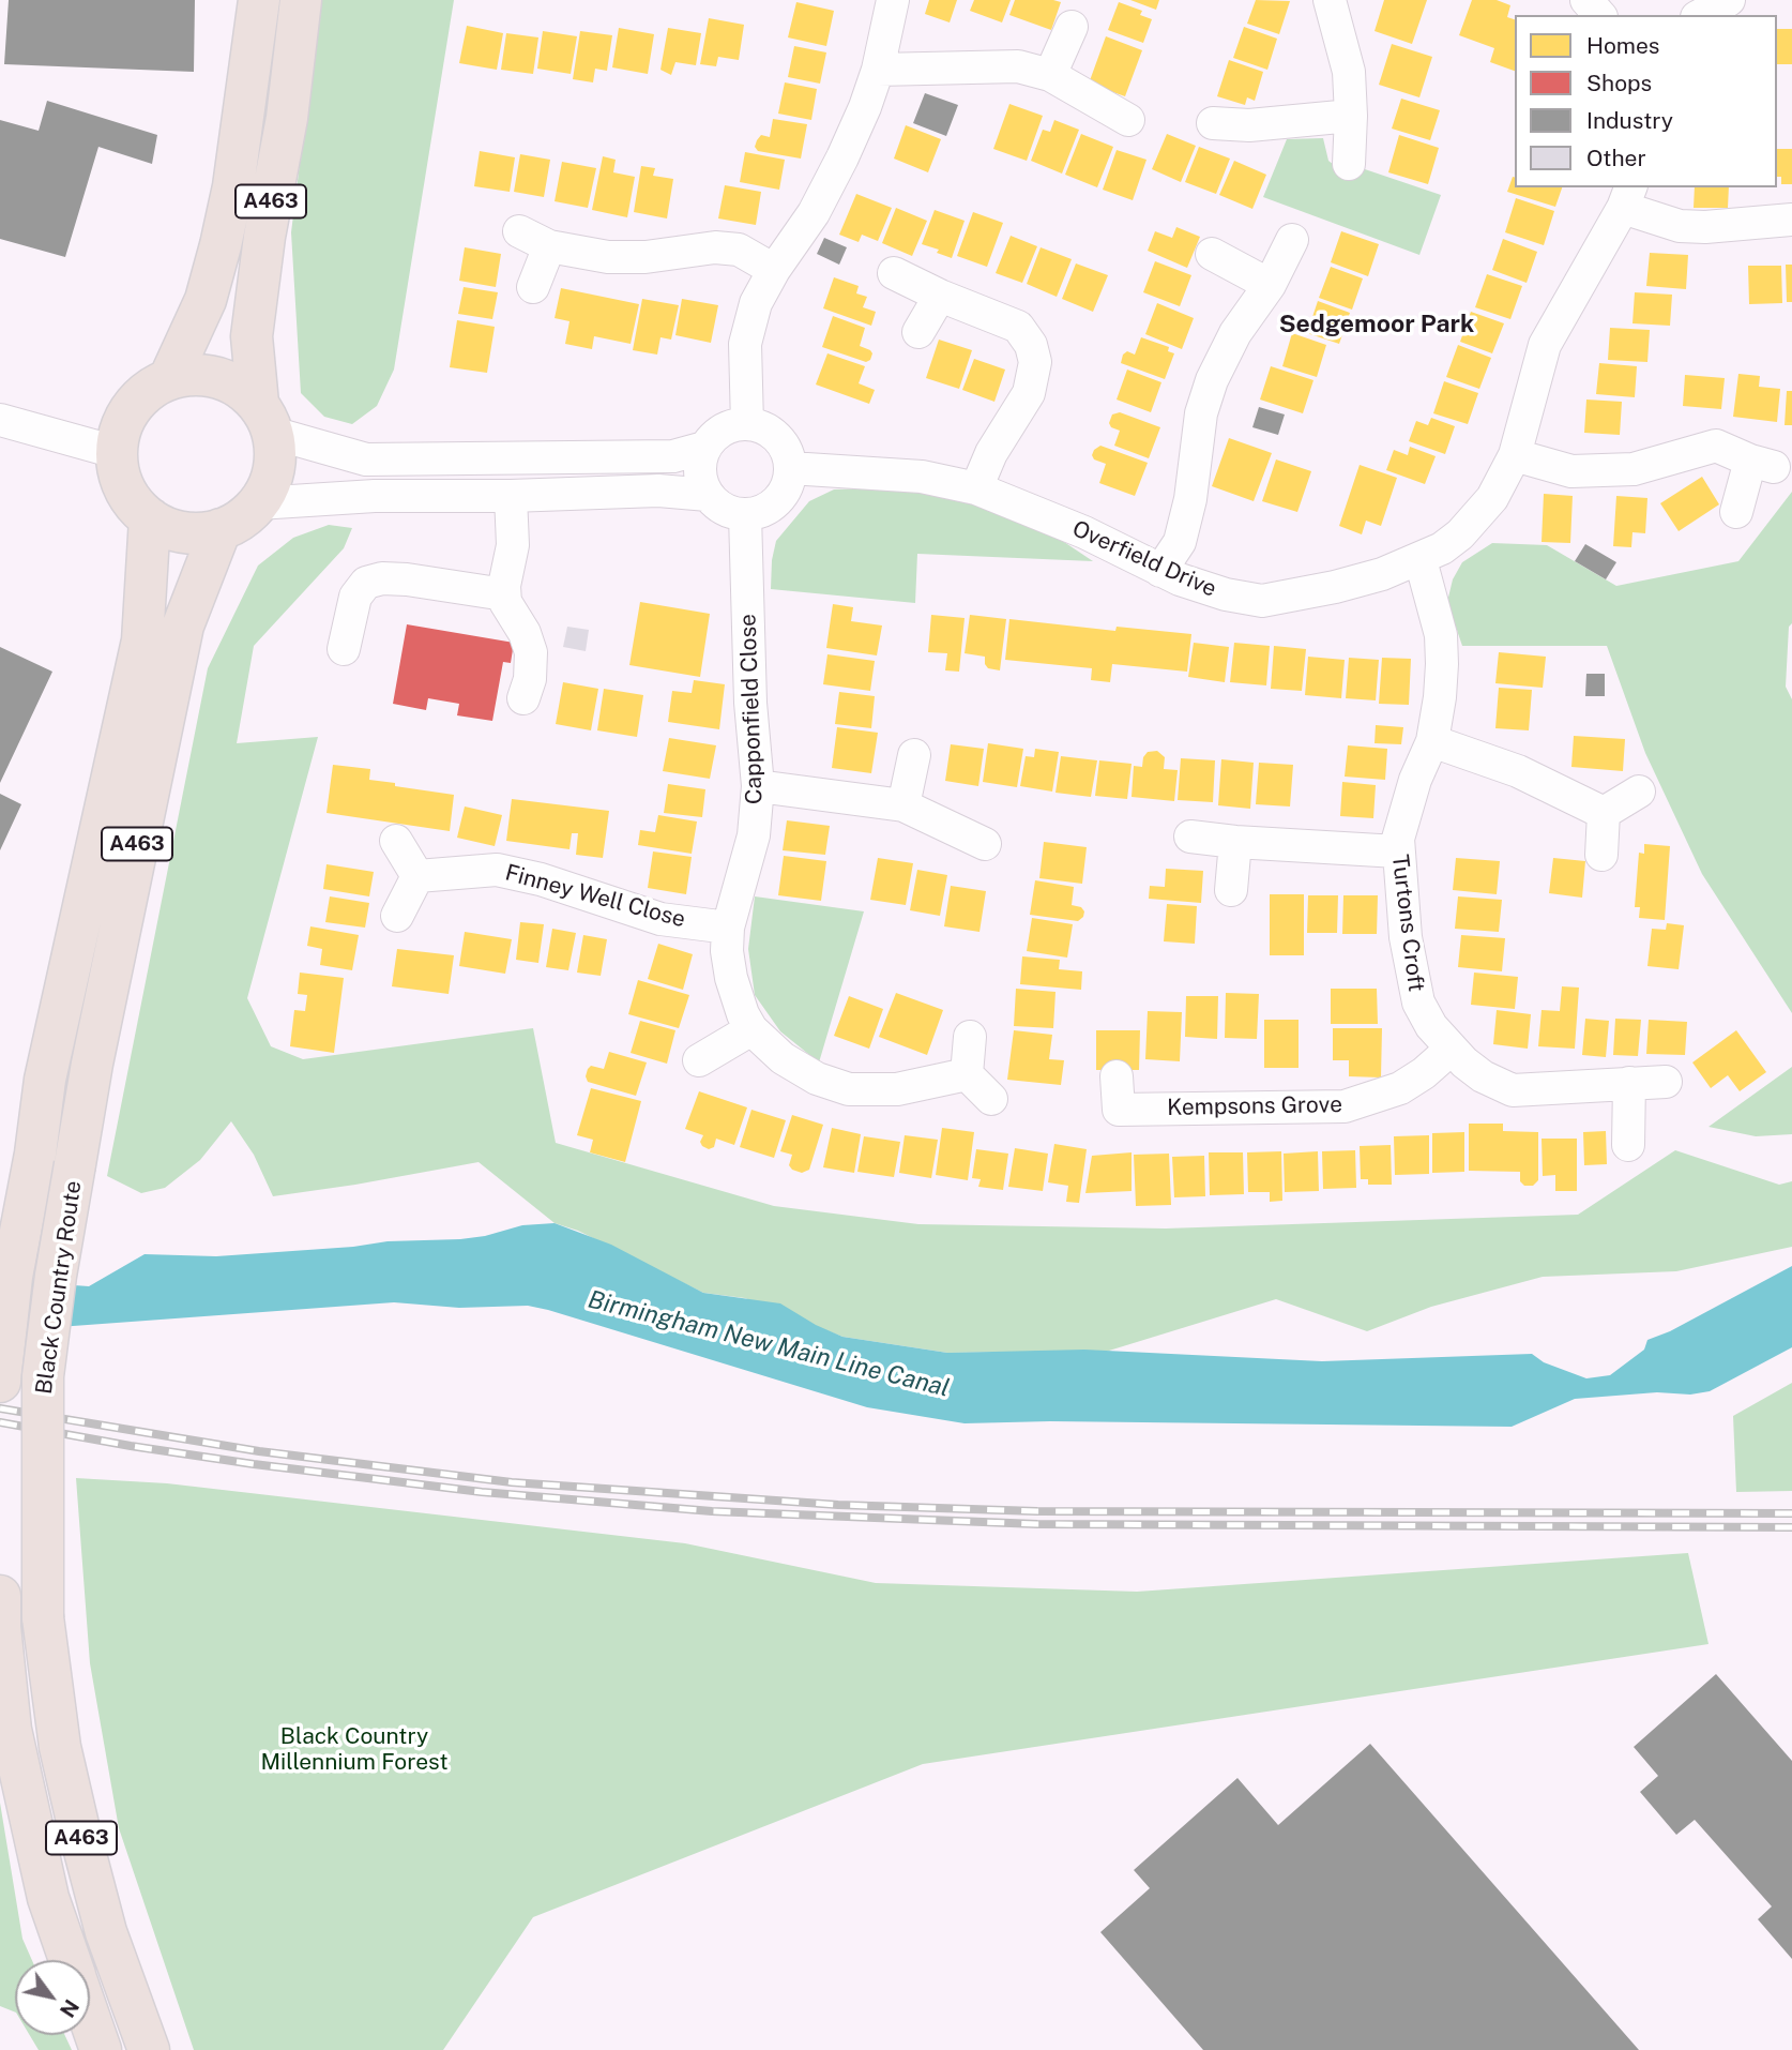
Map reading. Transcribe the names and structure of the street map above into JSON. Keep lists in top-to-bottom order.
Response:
{
  "streets": {
    "highway": ["A463", "Black Country Route"],
    "street": [
      "Overfield Drive",
      "Capponfield Close",
      "Finney Well Close",
      "Turtons Croft",
      "Kempsons Grove"
    ]
  },
  "crossings": [
    ["A463", "Black Country Route"],
    ["Overfield Drive", "Capponfield Close"],
    ["Overfield Drive", "Turtons Croft"],
    ["Capponfield Close", "Finney Well Close"],
    ["Turtons Croft", "Kempsons Grove"]
  ],
  "districts": ["Sedgemoor Park"],
  "water": ["Birmingham New Main Line Canal"],
  "parks": ["Black Country Millennium Forest"],
  "legend": [
    "Homes",
    "Shops",
    "Industry",
    "Other"
  ],
  "north": "bottom right"
}
